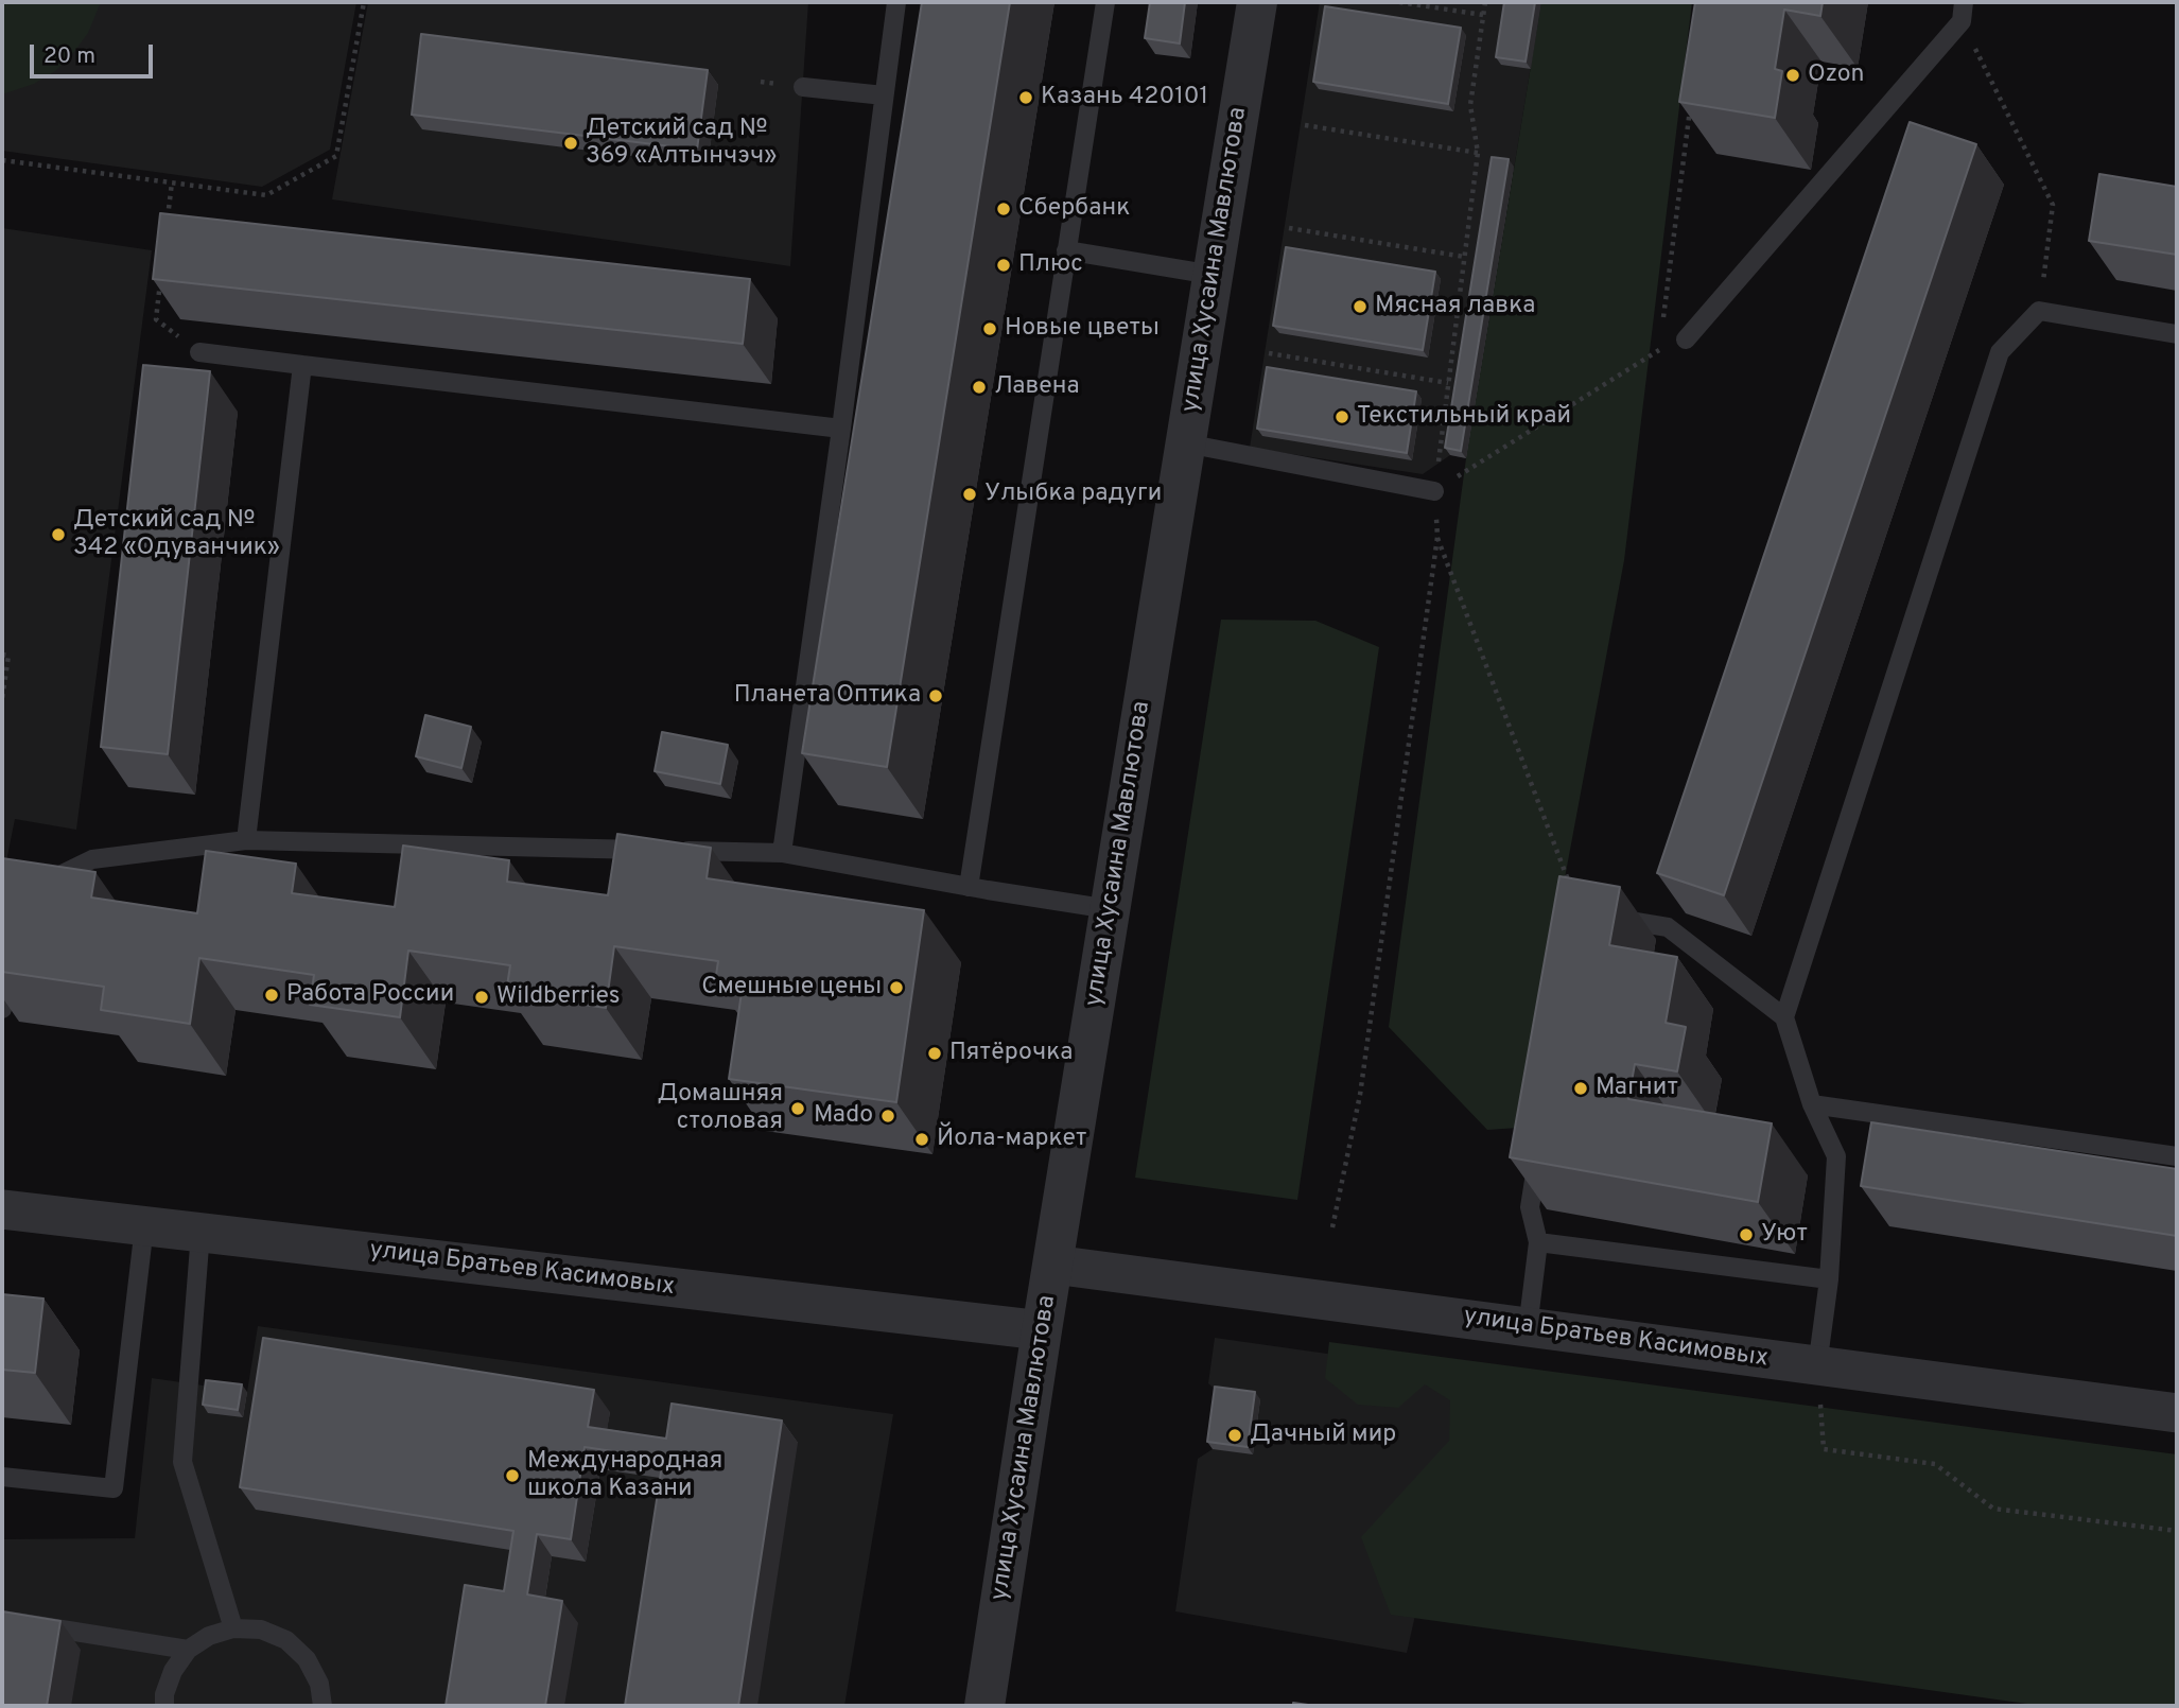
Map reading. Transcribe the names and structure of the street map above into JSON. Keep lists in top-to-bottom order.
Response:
{
  "streets": {
    "street": ["улица Хусаина Мавлютова", "улица Братьев Касимовых"]
  },
  "crossings": [
    ["улица Хусаина Мавлютова", "улица Братьев Касимовых"]
  ],
  "places": [
    "Ozon",
    "Казань 420101",
    "Детский сад № 369 «Алтынчэч»",
    "Сбербанк",
    "Плюс",
    "Мясная лавка",
    "Новые цветы",
    "Лавена",
    "Текстильный край",
    "Улыбка радуги",
    "Детский сад № 342 «Одуванчик»",
    "Планета Оптика",
    "Смешные цены",
    "Работа России",
    "Wildberries",
    "Пятёрочка",
    "Магнит",
    "Домашняя столовая",
    "Mado",
    "Йола-маркет",
    "Уют",
    "Дачный мир",
    "Международная школа Казани"
  ],
  "scale_bar": "20 m"
}
